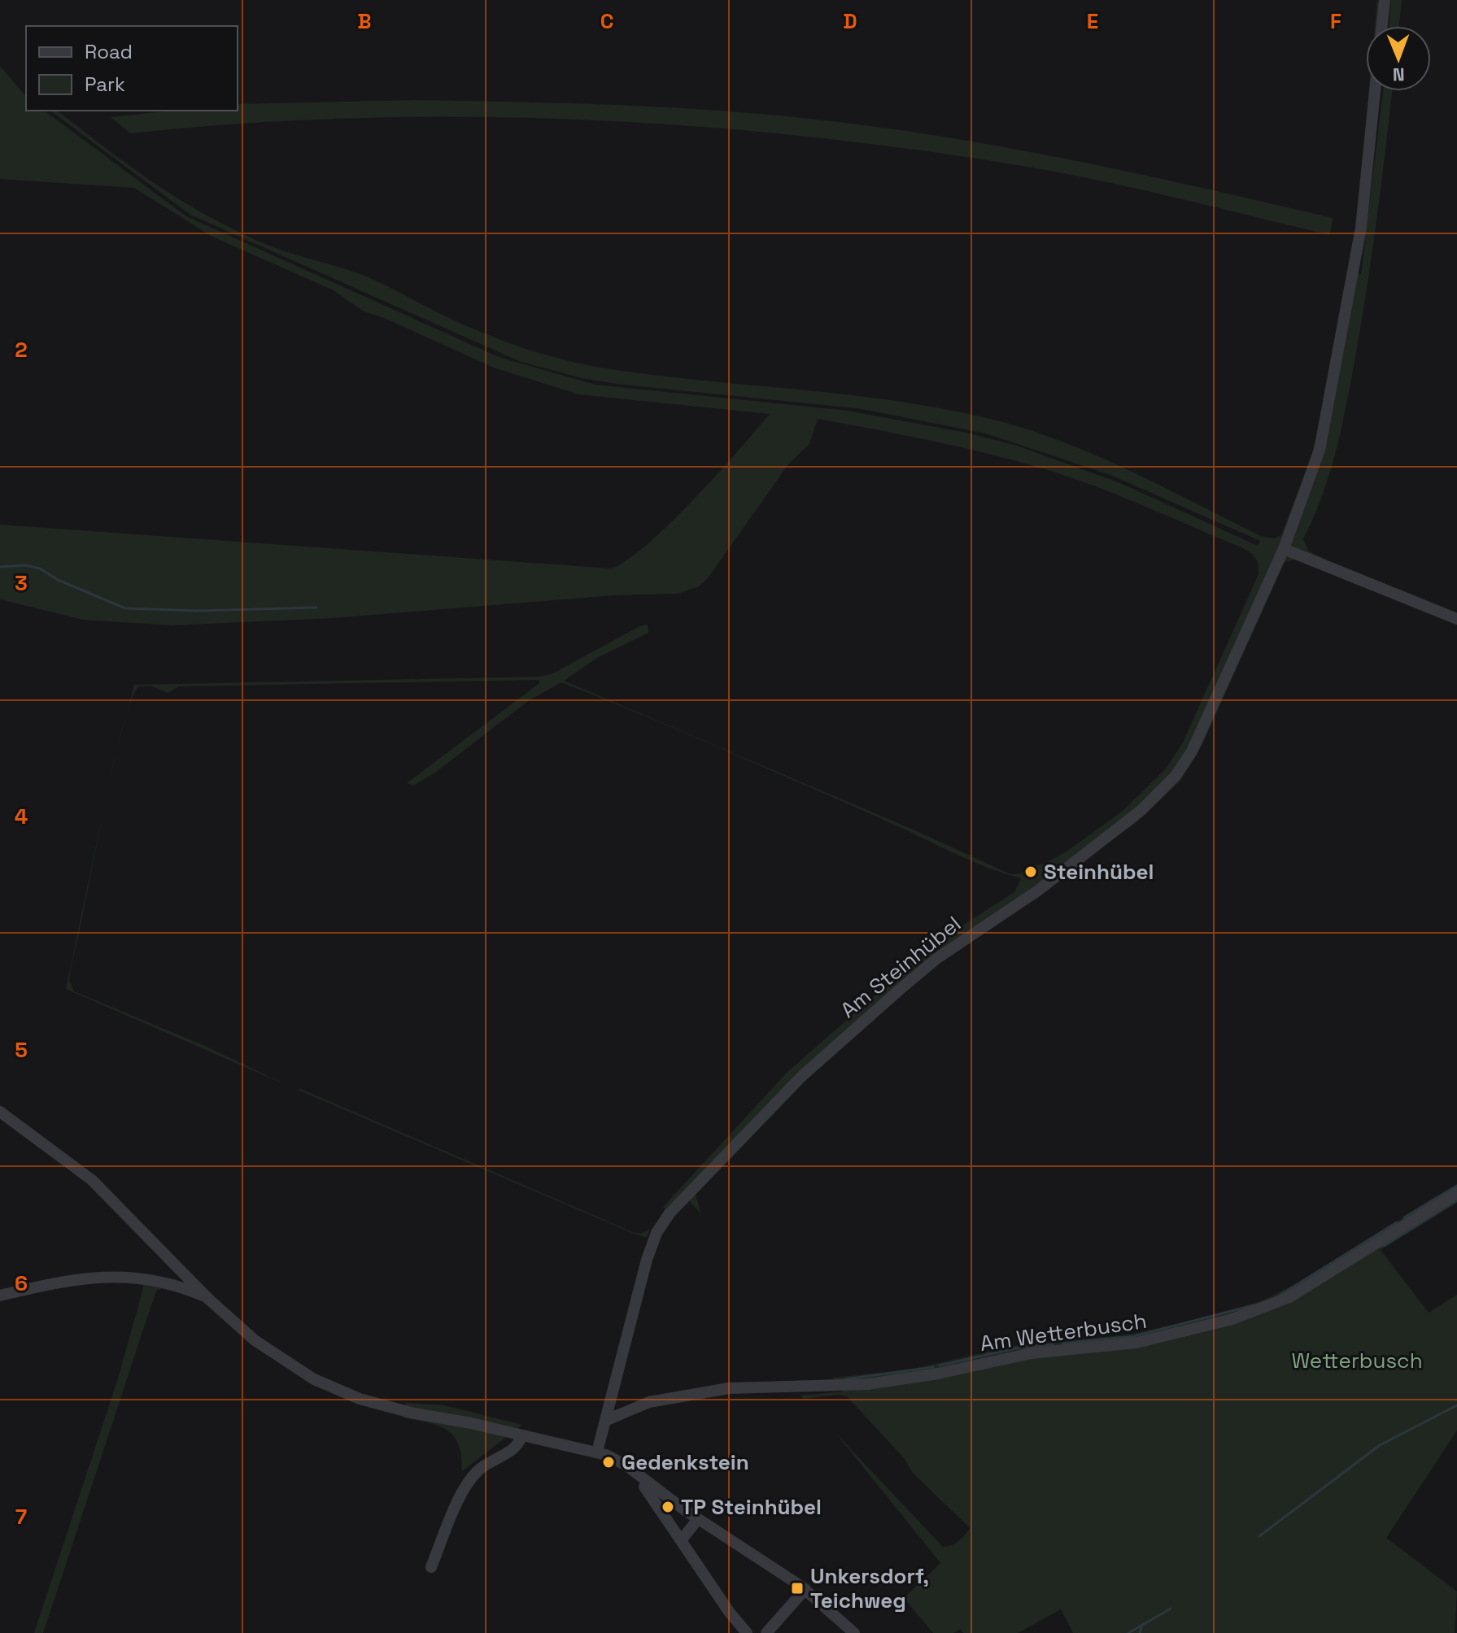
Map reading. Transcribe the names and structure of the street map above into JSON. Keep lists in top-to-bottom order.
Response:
{
  "streets": {
    "street": ["Am Steinhübel", "Am Wetterbusch"]
  },
  "crossings": [
    ["Am Steinhübel", "Am Wetterbusch"]
  ],
  "parks": ["Wetterbusch"],
  "places": {
    "other": ["Steinhübel", "Gedenkstein", "TP Steinhübel"],
    "transit": ["Unkersdorf, Teichweg"]
  },
  "legend": ["Road", "Park"],
  "north": "bottom",
  "grid": {
    "columns": [
      "B",
      "C",
      "D",
      "E",
      "F"
    ],
    "rows": [
      "2",
      "3",
      "4",
      "5",
      "6",
      "7"
    ]
  }
}
